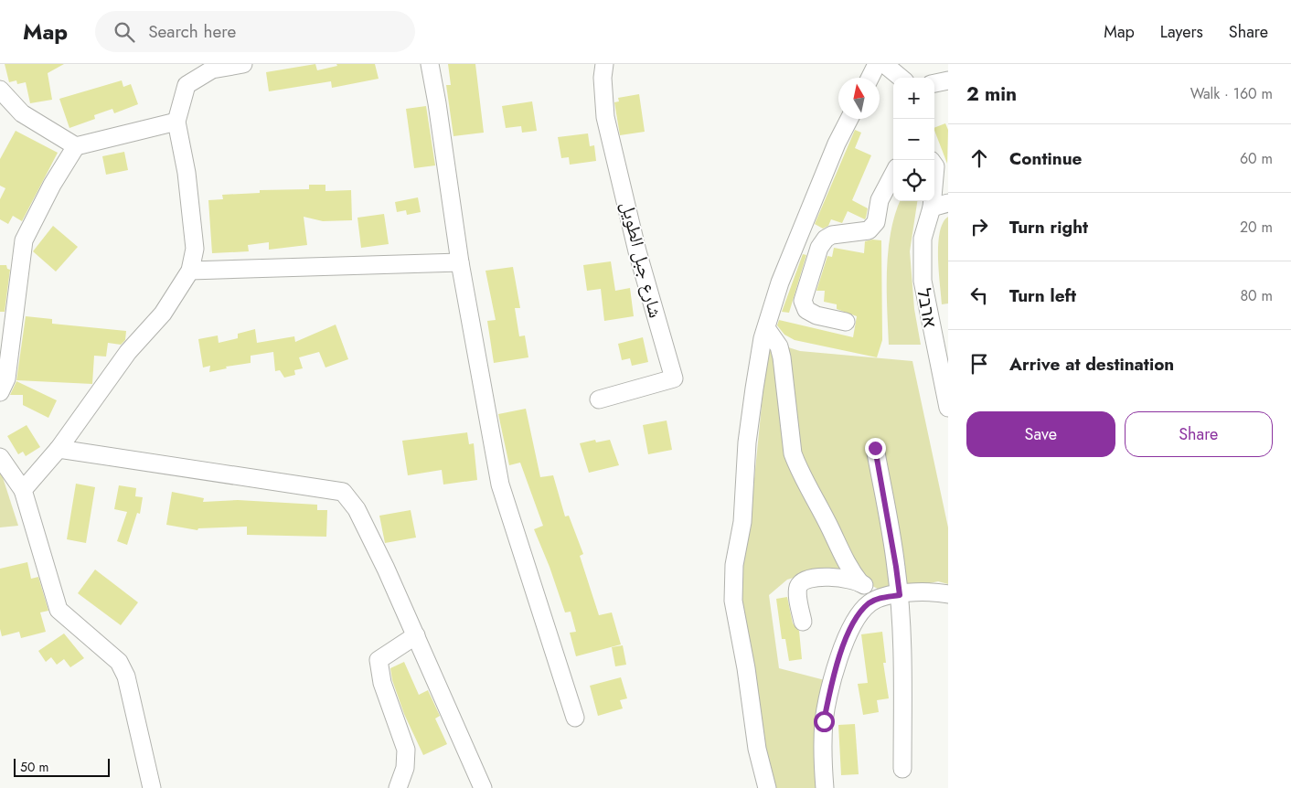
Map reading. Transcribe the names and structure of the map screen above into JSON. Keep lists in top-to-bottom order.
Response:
{
  "streets": {
    "street": ["شارع جبل الطويل", "ארבל"]
  },
  "scale_bar": "50 m",
  "north": "top",
  "page": {
    "header": "Map",
    "search": "Search here",
    "nav": ["Map", "Layers", "Share"],
    "heading": ["2 min", "Walk · 160 m"],
    "map_buttons": ["+", "−"],
    "list": [
      ["Continue", "60 m"],
      ["Turn right", "20 m"],
      ["Turn left", "80 m"],
      "Arrive at destination"
    ],
    "buttons": ["Save", "Share"],
    "scale": "50 m"
  }
}
